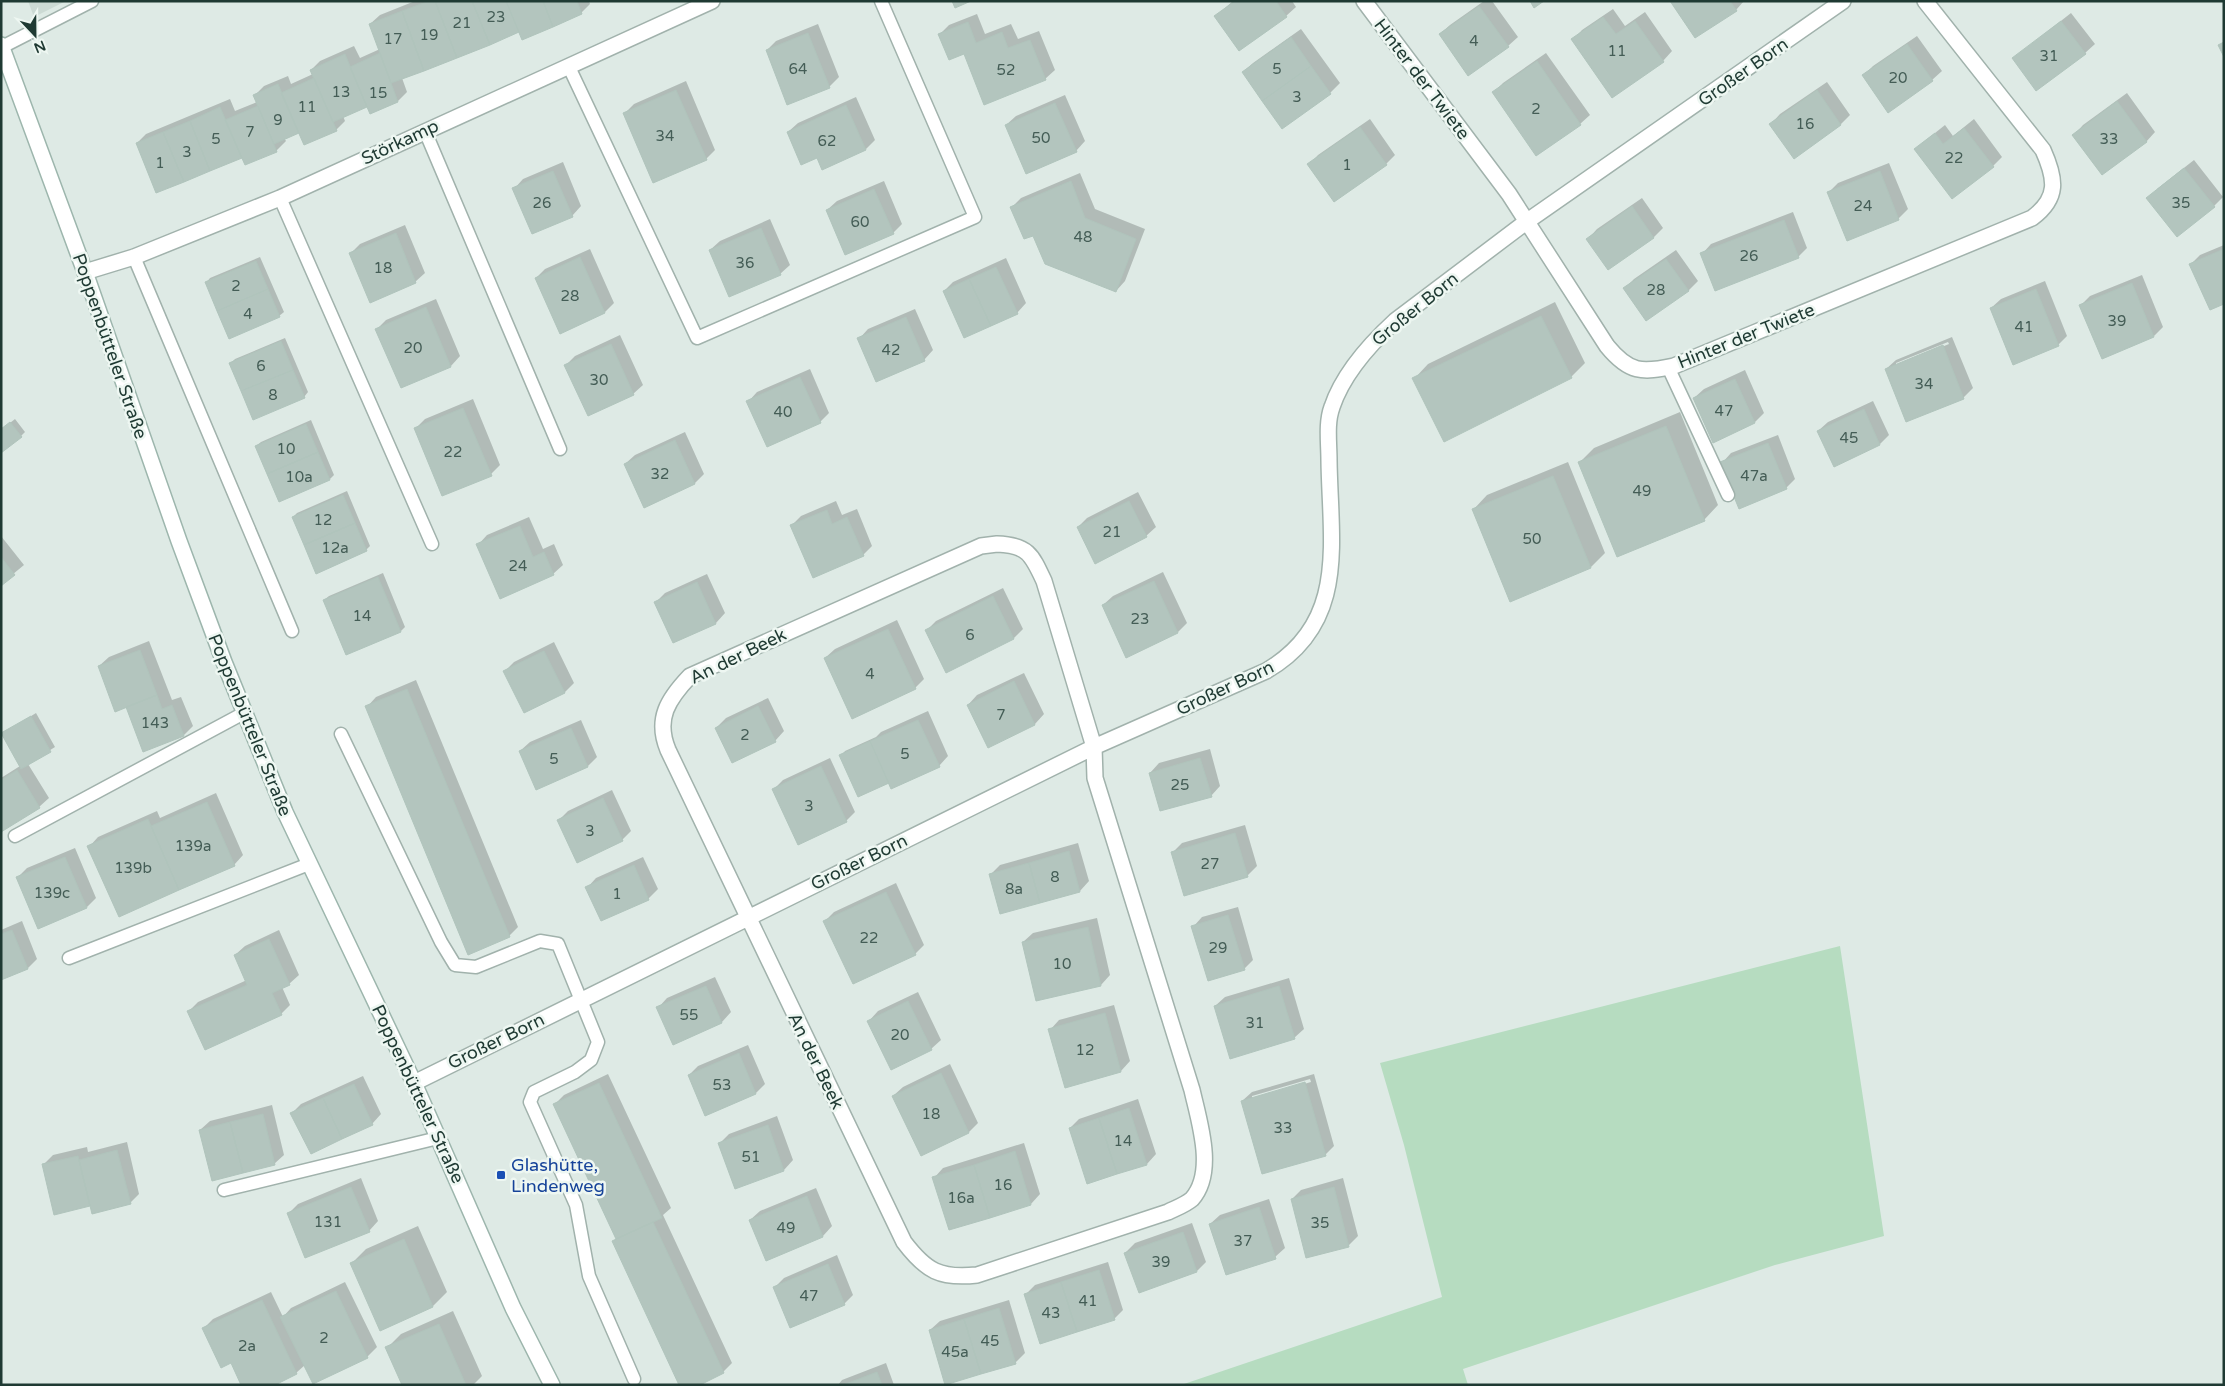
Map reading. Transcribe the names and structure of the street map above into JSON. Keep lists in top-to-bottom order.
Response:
{
  "streets": {
    "street": [
      "Großer Born",
      "Hinter der Twiete",
      "Störkamp",
      "Poppenbütteler Straße",
      "An der Beek"
    ]
  },
  "crossings": [
    ["Großer Born", "Hinter der Twiete"],
    ["Großer Born", "Poppenbütteler Straße"],
    ["Großer Born", "An der Beek"],
    ["Störkamp", "Poppenbütteler Straße"]
  ],
  "places": {
    "transit": ["Glashütte, Lindenweg"]
  },
  "house_numbers": [
    "23",
    "21",
    "19",
    "17",
    "4",
    "11",
    "31",
    "64",
    "5",
    "52",
    "20",
    "13",
    "15",
    "3",
    "11",
    "2",
    "9",
    "16",
    "7",
    "34",
    "50",
    "5",
    "33",
    "62",
    "3",
    "22",
    "1",
    "1",
    "26",
    "35",
    "24",
    "60",
    "48",
    "26",
    "36",
    "18",
    "2",
    "28",
    "28",
    "4",
    "39",
    "41",
    "20",
    "42",
    "6",
    "30",
    "34",
    "8",
    "47",
    "40",
    "45",
    "10",
    "22",
    "32",
    "47a",
    "10a",
    "49",
    "12",
    "21",
    "50",
    "12a",
    "24",
    "14",
    "23",
    "6",
    "4",
    "7",
    "143",
    "2",
    "5",
    "5",
    "25",
    "3",
    "3",
    "139a",
    "27",
    "139b",
    "8",
    "8a",
    "139c",
    "1",
    "22",
    "29",
    "10",
    "55",
    "31",
    "20",
    "12",
    "53",
    "18",
    "33",
    "14",
    "51",
    "16",
    "16a",
    "131",
    "35",
    "49",
    "37",
    "39",
    "47",
    "41",
    "43",
    "2",
    "45",
    "2a",
    "45a"
  ],
  "north": "bottom"
}
